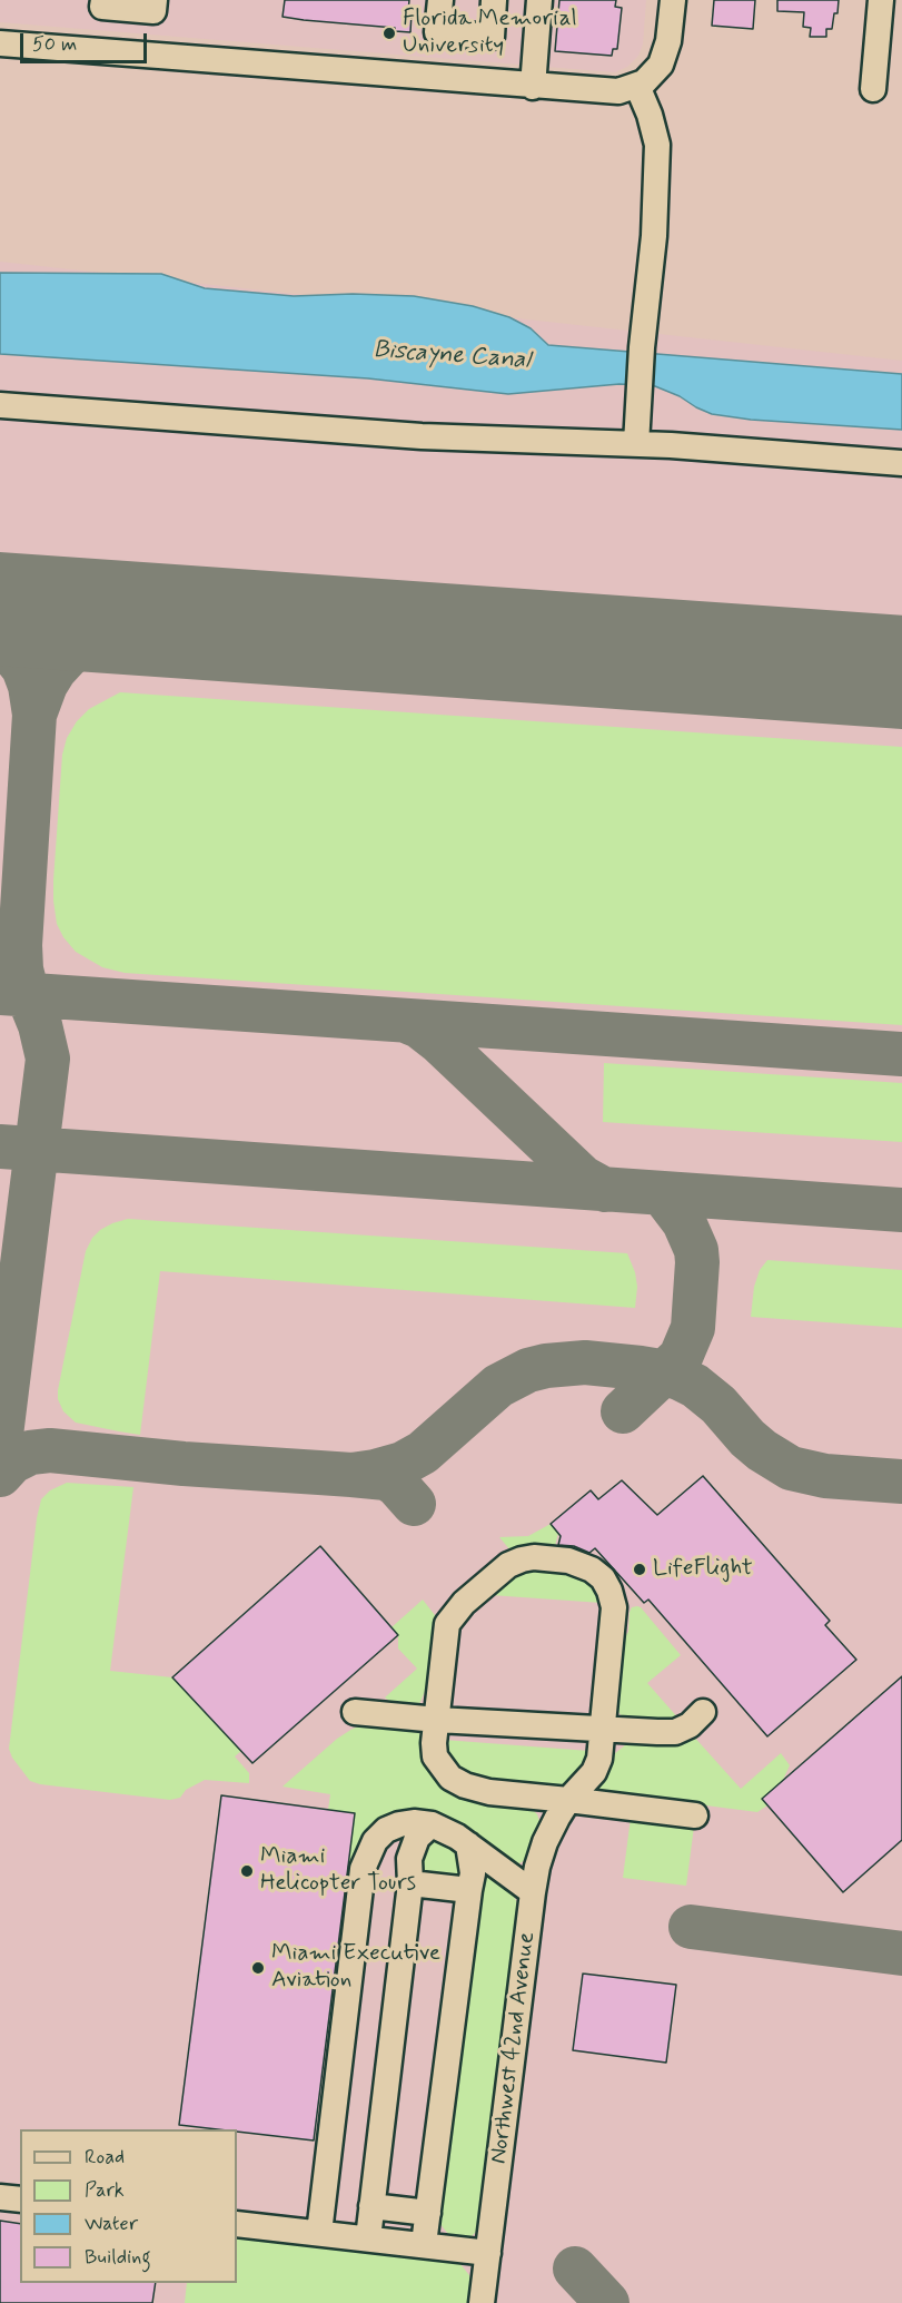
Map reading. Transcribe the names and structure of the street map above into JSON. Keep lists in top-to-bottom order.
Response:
{
  "streets": {
    "street": ["Northwest 42nd Avenue"]
  },
  "water": ["Biscayne Canal"],
  "places": [
    "Florida Memorial University",
    "LifeFlight",
    "Miami Helicopter Tours",
    "Miami Executive Aviation"
  ],
  "legend": [
    "Road",
    "Park",
    "Water",
    "Building"
  ],
  "scale_bar": "50 m"
}
